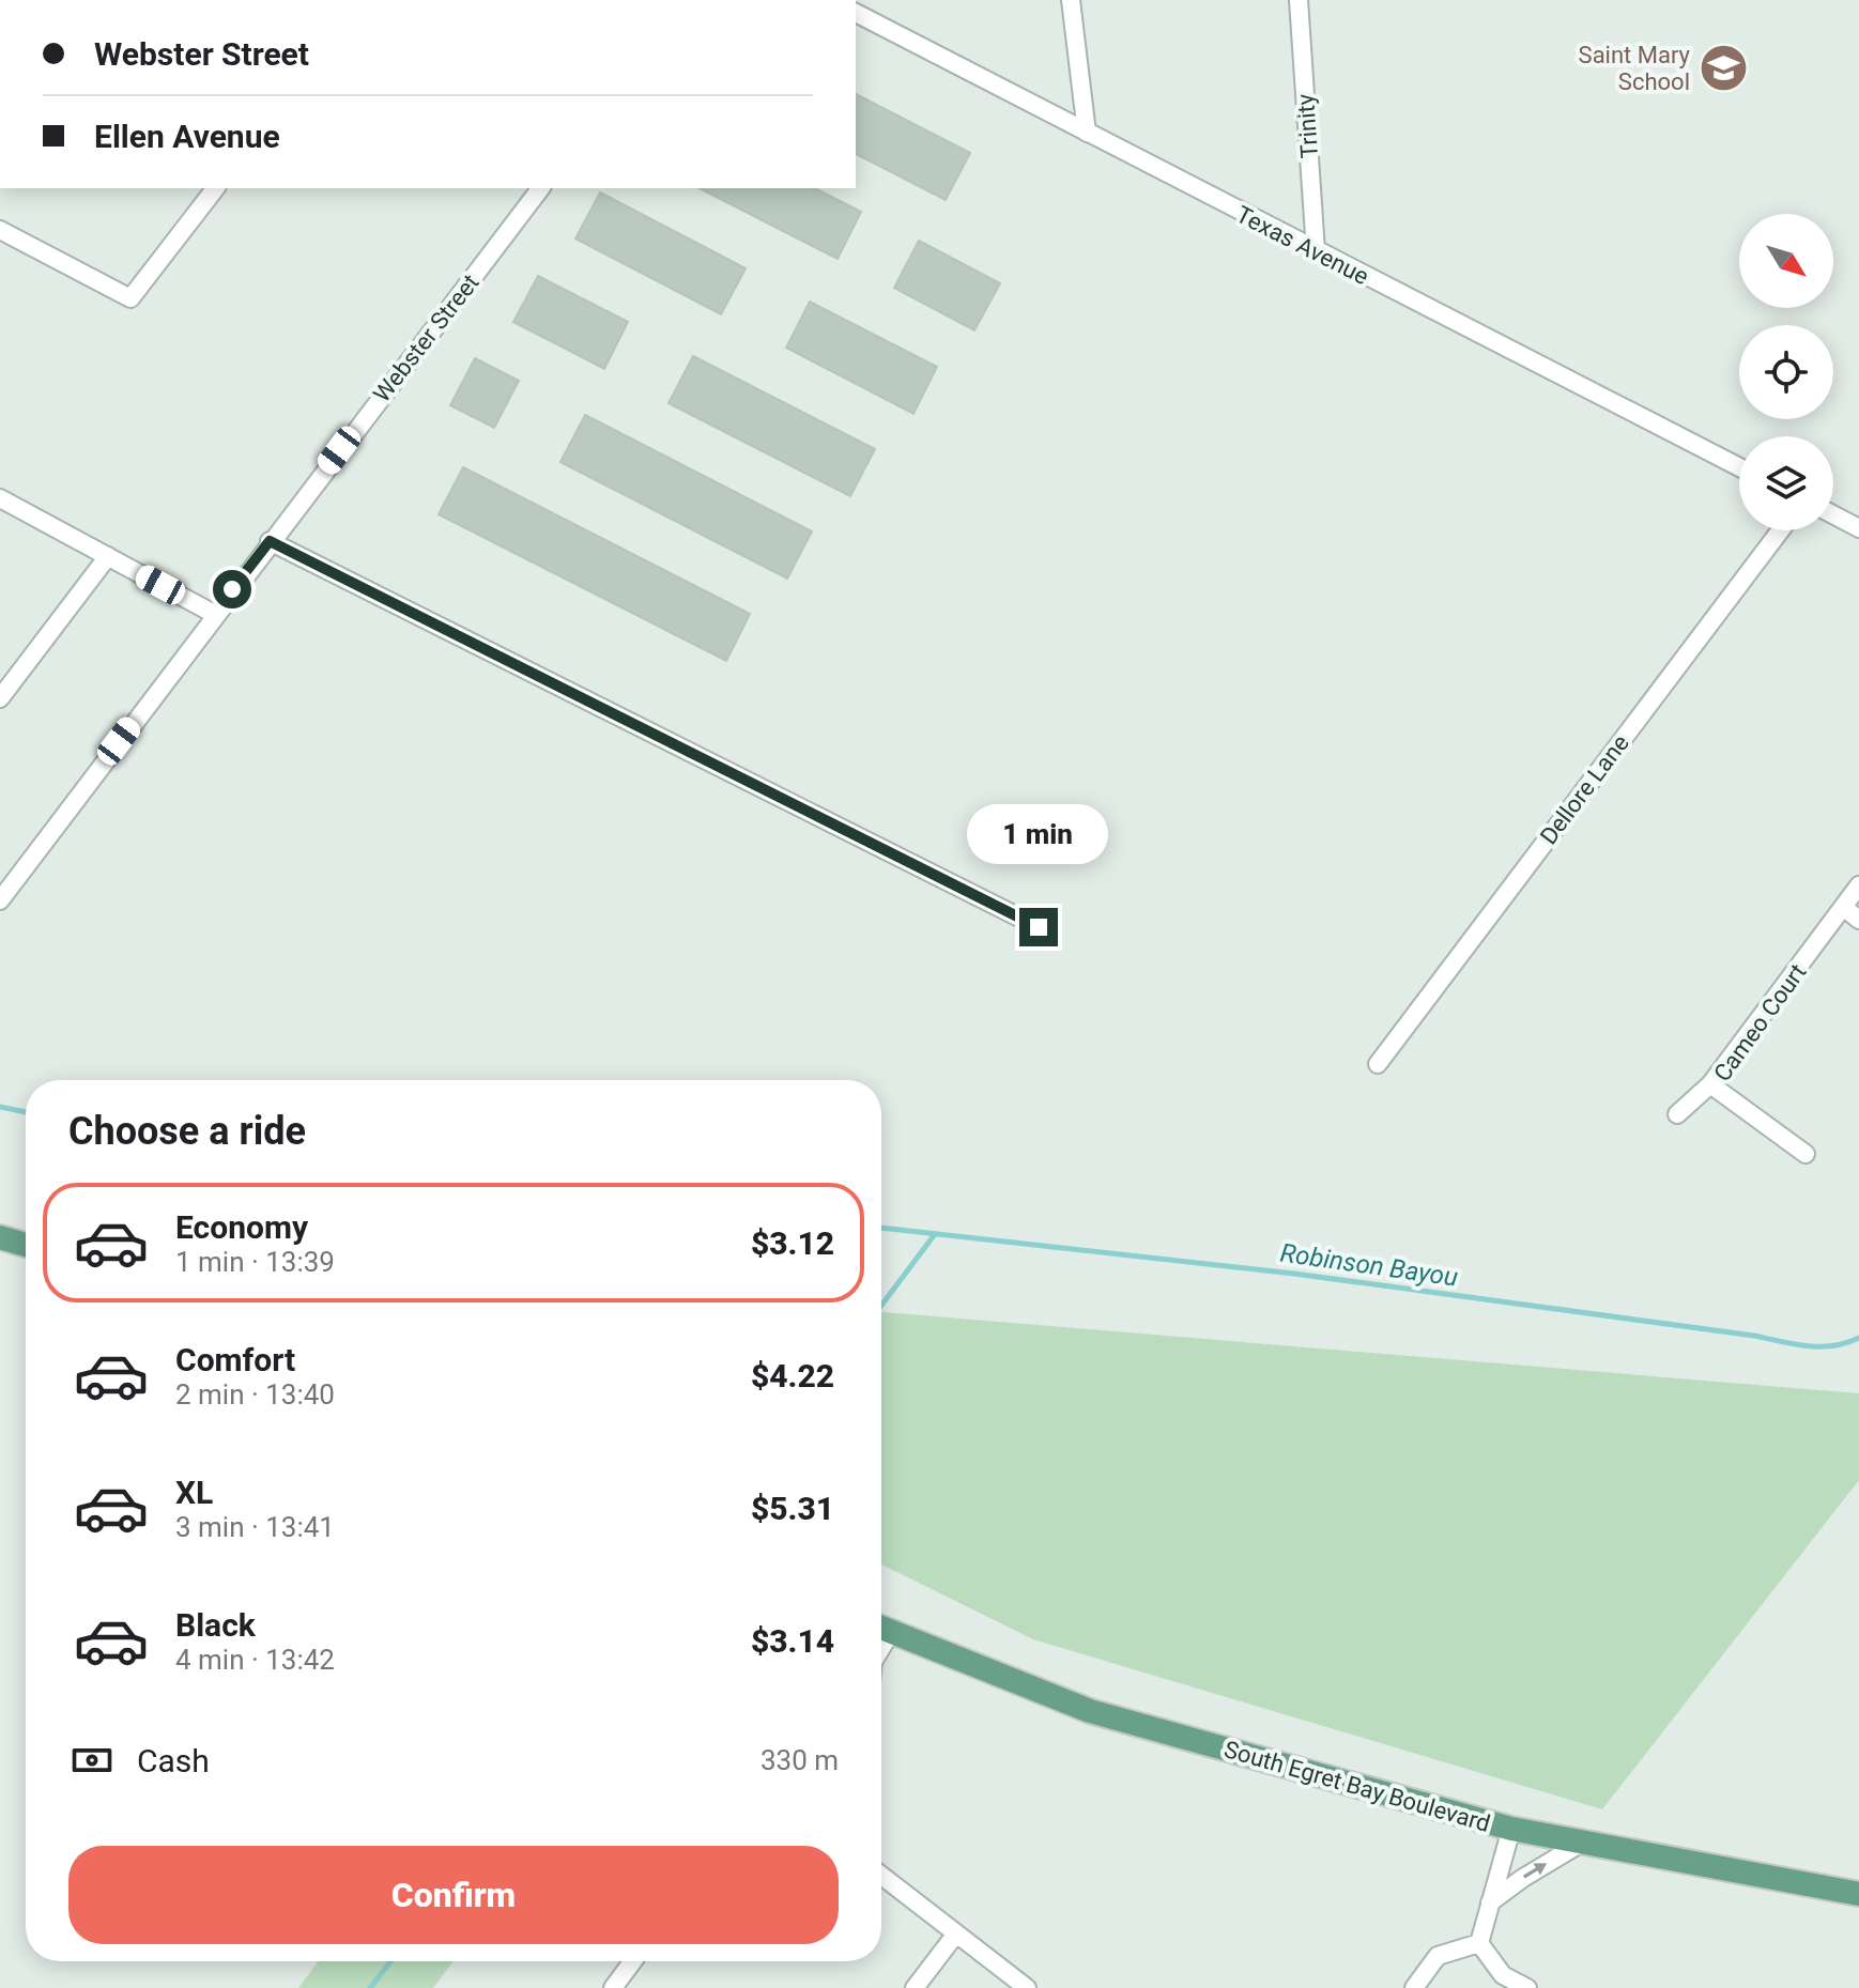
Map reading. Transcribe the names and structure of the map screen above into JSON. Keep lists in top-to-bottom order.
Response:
{
  "streets": {
    "main road": ["South Egret Bay Boulevard"],
    "street": [
      "Trinity",
      "Texas Avenue",
      "Webster Street",
      "Dellore Lane",
      "Cameo Court"
    ]
  },
  "crossings": [
    ["Trinity", "Texas Avenue"]
  ],
  "water": ["Robinson Bayou"],
  "places": {
    "school or university": ["Saint Mary School"]
  },
  "north": "bottom right",
  "page": {
    "banner": ["Webster Street", "Ellen Avenue"],
    "bubble": "1 min",
    "heading": "Choose a ride",
    "list": [
      {
        "name": "Economy",
        "note": "1 min · 13:39",
        "value": "$3.12"
      },
      {
        "name": "Comfort",
        "note": "2 min · 13:40",
        "value": "$4.22"
      },
      {
        "name": "XL",
        "note": "3 min · 13:41",
        "value": "$5.31"
      },
      {
        "name": "Black",
        "note": "4 min · 13:42",
        "value": "$3.14"
      }
    ],
    "pay": ["Cash", "330 m"],
    "buttons": "Confirm"
  }
}
